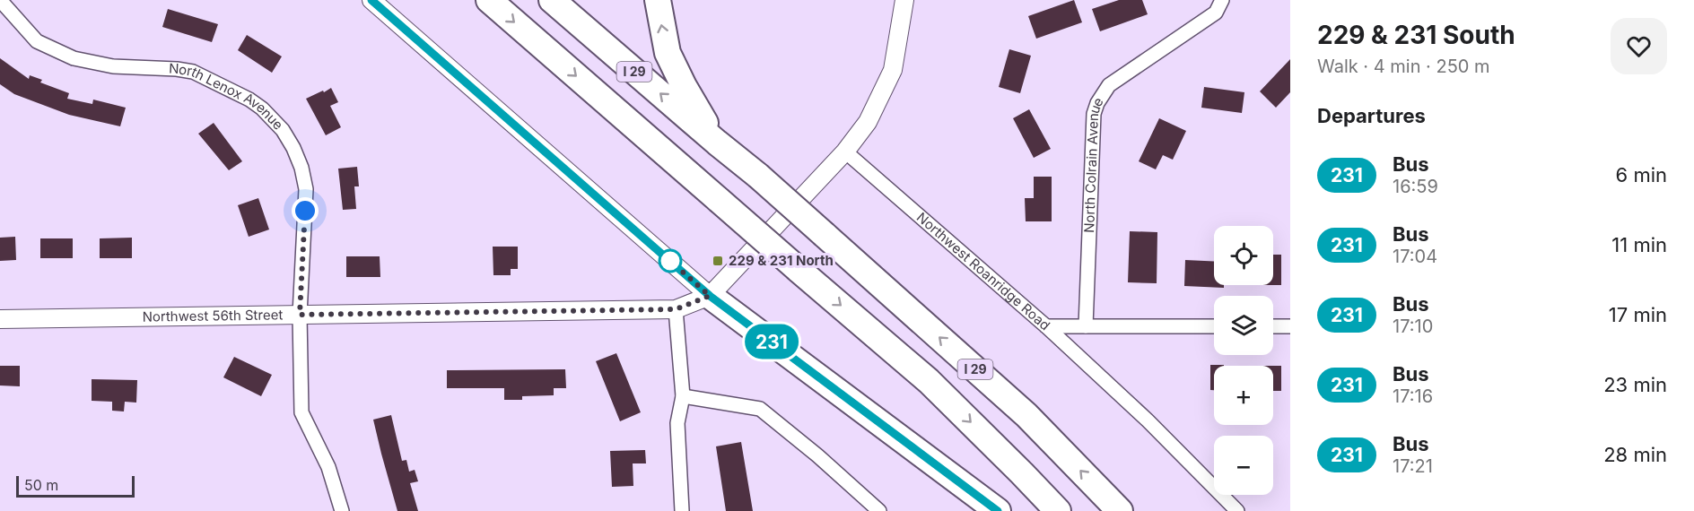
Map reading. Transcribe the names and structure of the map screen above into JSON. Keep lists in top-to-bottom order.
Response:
{
  "streets": {
    "highway": ["I 29"],
    "street": [
      "North Lenox Avenue",
      "North Colrain Avenue",
      "Northwest Roanridge Road",
      "Northwest 56th Street"
    ]
  },
  "crossings": [
    ["North Lenox Avenue", "Northwest 56th Street"],
    ["Northwest Roanridge Road", "Northwest 56th Street"]
  ],
  "places": {
    "transit": ["229 & 231 North"]
  },
  "lines": ["bus line 231"],
  "scale_bar": "50 m",
  "page": {
    "on_map": "231",
    "heading": [
      ["229 & 231 South", "Walk · 4 min · 250 m"],
      "Departures"
    ],
    "list": [
      {
        "mark": "231",
        "name": "Bus",
        "note": "16:59",
        "value": "6 min"
      },
      {
        "mark": "231",
        "name": "Bus",
        "note": "17:04",
        "value": "11 min"
      },
      {
        "mark": "231",
        "name": "Bus",
        "note": "17:10",
        "value": "17 min"
      },
      {
        "mark": "231",
        "name": "Bus",
        "note": "17:16",
        "value": "23 min"
      },
      {
        "mark": "231",
        "name": "Bus",
        "note": "17:21",
        "value": "28 min"
      }
    ],
    "map_buttons": ["+", "−"],
    "scale": "50 m"
  }
}
